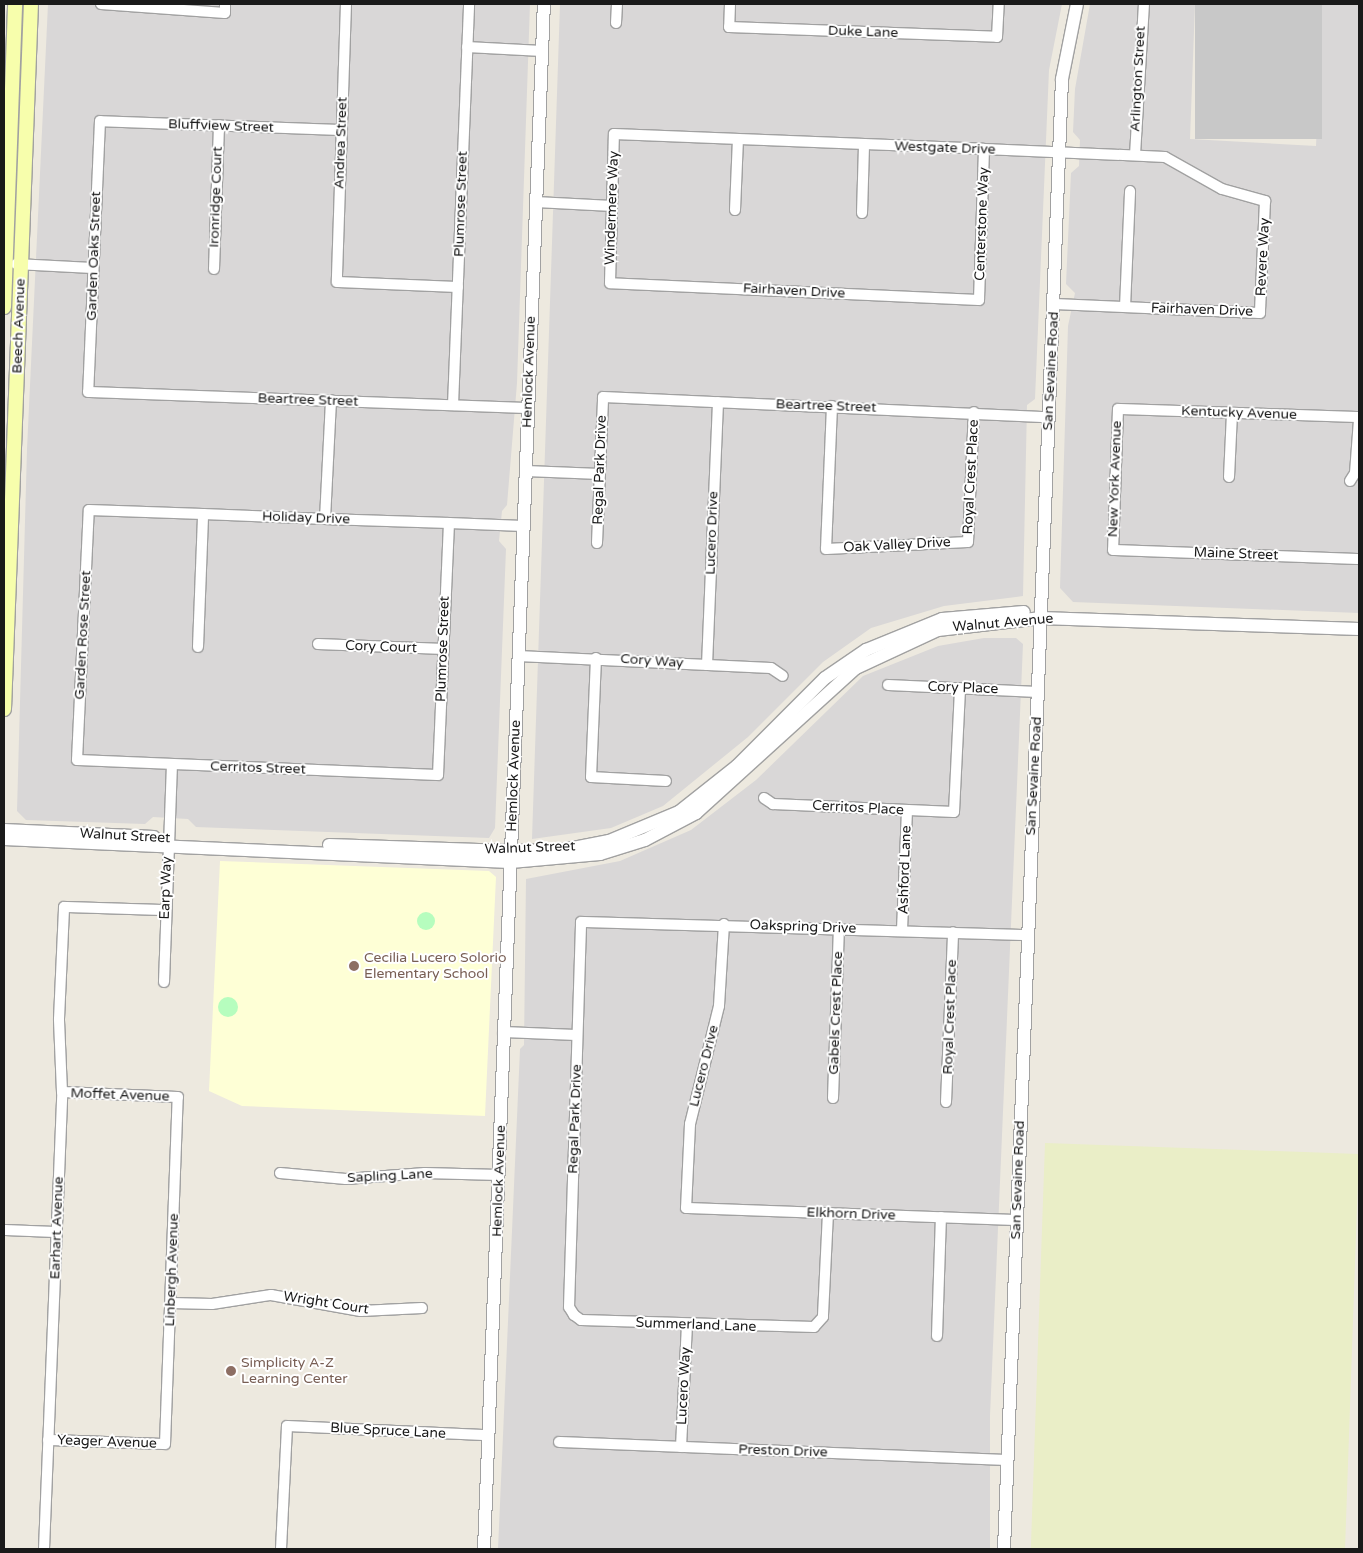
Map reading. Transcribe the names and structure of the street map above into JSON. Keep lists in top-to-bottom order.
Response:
{
  "streets": {
    "main road": ["Beech Avenue"],
    "street": [
      "Duke Lane",
      "Arlington Street",
      "Bluffview Street",
      "Andrea Street",
      "Westgate Drive",
      "Ironridge Court",
      "Plumrose Street",
      "Windermere Way",
      "Centerstone Way",
      "Garden Oaks Street",
      "Revere Way",
      "Fairhaven Drive",
      "San Sevaine Road",
      "Hemlock Avenue",
      "Beartree Street",
      "Kentucky Avenue",
      "Regal Park Drive",
      "Royal Crest Place",
      "New York Avenue",
      "Holiday Drive",
      "Lucero Drive",
      "Oak Valley Drive",
      "Maine Street",
      "Walnut Avenue",
      "Garden Rose Street",
      "Cory Court",
      "Cory Way",
      "Cory Place",
      "Cerritos Street",
      "Cerritos Place",
      "Walnut Street",
      "Ashford Lane",
      "Earp Way",
      "Oakspring Drive",
      "Gabels Crest Place",
      "Moffet Avenue",
      "Sapling Lane",
      "Elkhorn Drive",
      "Earhart Avenue",
      "Linbergh Avenue",
      "Wright Court",
      "Summerland Lane",
      "Lucero Way",
      "Blue Spruce Lane",
      "Yeager Avenue",
      "Preston Drive"
    ]
  },
  "crossings": [
    ["Arlington Street", "Westgate Drive"],
    ["Bluffview Street", "Andrea Street"],
    ["Bluffview Street", "Ironridge Court"],
    ["Bluffview Street", "Garden Oaks Street"],
    ["Andrea Street", "Plumrose Street"],
    ["Westgate Drive", "Windermere Way"],
    ["Westgate Drive", "Centerstone Way"],
    ["Westgate Drive", "Revere Way"],
    ["Westgate Drive", "San Sevaine Road"],
    ["Plumrose Street", "Beartree Street"],
    ["Plumrose Street", "Holiday Drive"],
    ["Plumrose Street", "Cory Court"],
    ["Plumrose Street", "Cerritos Street"],
    ["Windermere Way", "Fairhaven Drive"],
    ["Centerstone Way", "Fairhaven Drive"],
    ["Garden Oaks Street", "Beartree Street"],
    ["Revere Way", "Fairhaven Drive"],
    ["Fairhaven Drive", "San Sevaine Road"],
    ["San Sevaine Road", "Beartree Street"],
    ["San Sevaine Road", "Walnut Avenue"],
    ["San Sevaine Road", "Cory Place"],
    ["San Sevaine Road", "Oakspring Drive"],
    ["San Sevaine Road", "Elkhorn Drive"],
    ["San Sevaine Road", "Preston Drive"],
    ["Hemlock Avenue", "Beartree Street"],
    ["Hemlock Avenue", "Holiday Drive"],
    ["Hemlock Avenue", "Walnut Avenue"],
    ["Hemlock Avenue", "Cory Way"],
    ["Hemlock Avenue", "Walnut Street"],
    ["Hemlock Avenue", "Sapling Lane"],
    ["Hemlock Avenue", "Blue Spruce Lane"],
    ["Beartree Street", "Regal Park Drive"],
    ["Beartree Street", "Royal Crest Place"],
    ["Beartree Street", "Lucero Drive"],
    ["Beartree Street", "Oak Valley Drive"],
    ["Kentucky Avenue", "New York Avenue"],
    ["Regal Park Drive", "Oakspring Drive"],
    ["Regal Park Drive", "Summerland Lane"],
    ["Royal Crest Place", "Oak Valley Drive"],
    ["Royal Crest Place", "Oakspring Drive"],
    ["New York Avenue", "Maine Street"],
    ["Holiday Drive", "Garden Rose Street"],
    ["Lucero Drive", "Cory Way"],
    ["Lucero Drive", "Oakspring Drive"],
    ["Lucero Drive", "Elkhorn Drive"],
    ["Walnut Avenue", "Walnut Street"],
    ["Garden Rose Street", "Cerritos Street"],
    ["Cory Place", "Cerritos Place"],
    ["Cerritos Street", "Earp Way"],
    ["Cerritos Place", "Ashford Lane"],
    ["Walnut Street", "Earp Way"],
    ["Ashford Lane", "Oakspring Drive"],
    ["Earp Way", "Earhart Avenue"],
    ["Oakspring Drive", "Gabels Crest Place"],
    ["Moffet Avenue", "Earhart Avenue"],
    ["Moffet Avenue", "Linbergh Avenue"],
    ["Elkhorn Drive", "Summerland Lane"],
    ["Earhart Avenue", "Yeager Avenue"],
    ["Linbergh Avenue", "Wright Court"],
    ["Linbergh Avenue", "Yeager Avenue"],
    ["Summerland Lane", "Lucero Way"],
    ["Lucero Way", "Preston Drive"]
  ],
  "places": ["Cecilia Lucero Solorio Elementary School", "Simplicity A-Z Learning Center"]
}
